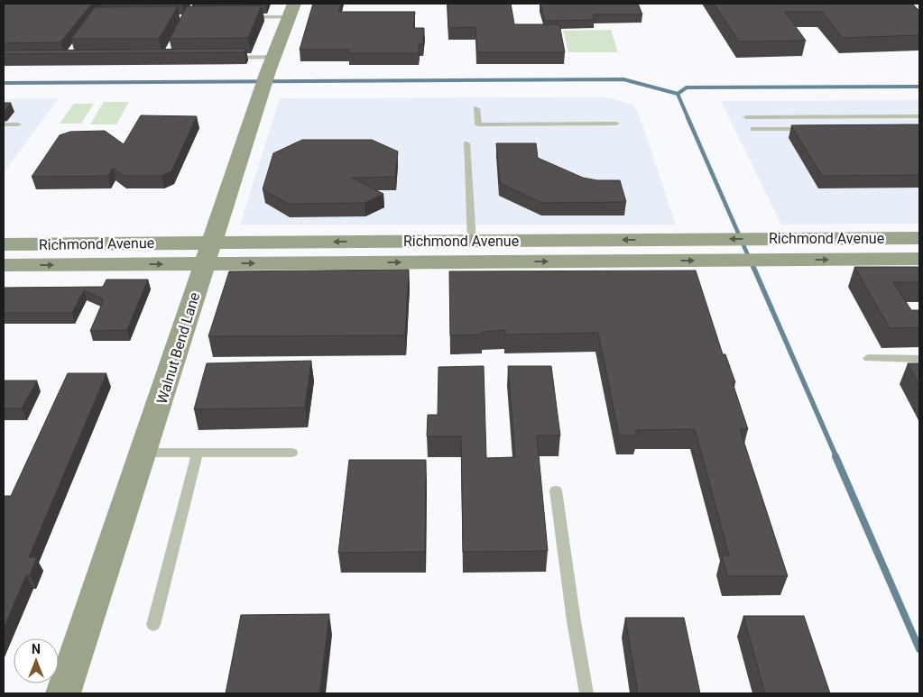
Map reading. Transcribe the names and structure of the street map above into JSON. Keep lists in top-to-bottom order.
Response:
{
  "streets": {
    "main road": ["Richmond Avenue", "Walnut Bend Lane"]
  },
  "crossings": [
    ["Richmond Avenue", "Walnut Bend Lane"]
  ],
  "north": "top"
}
